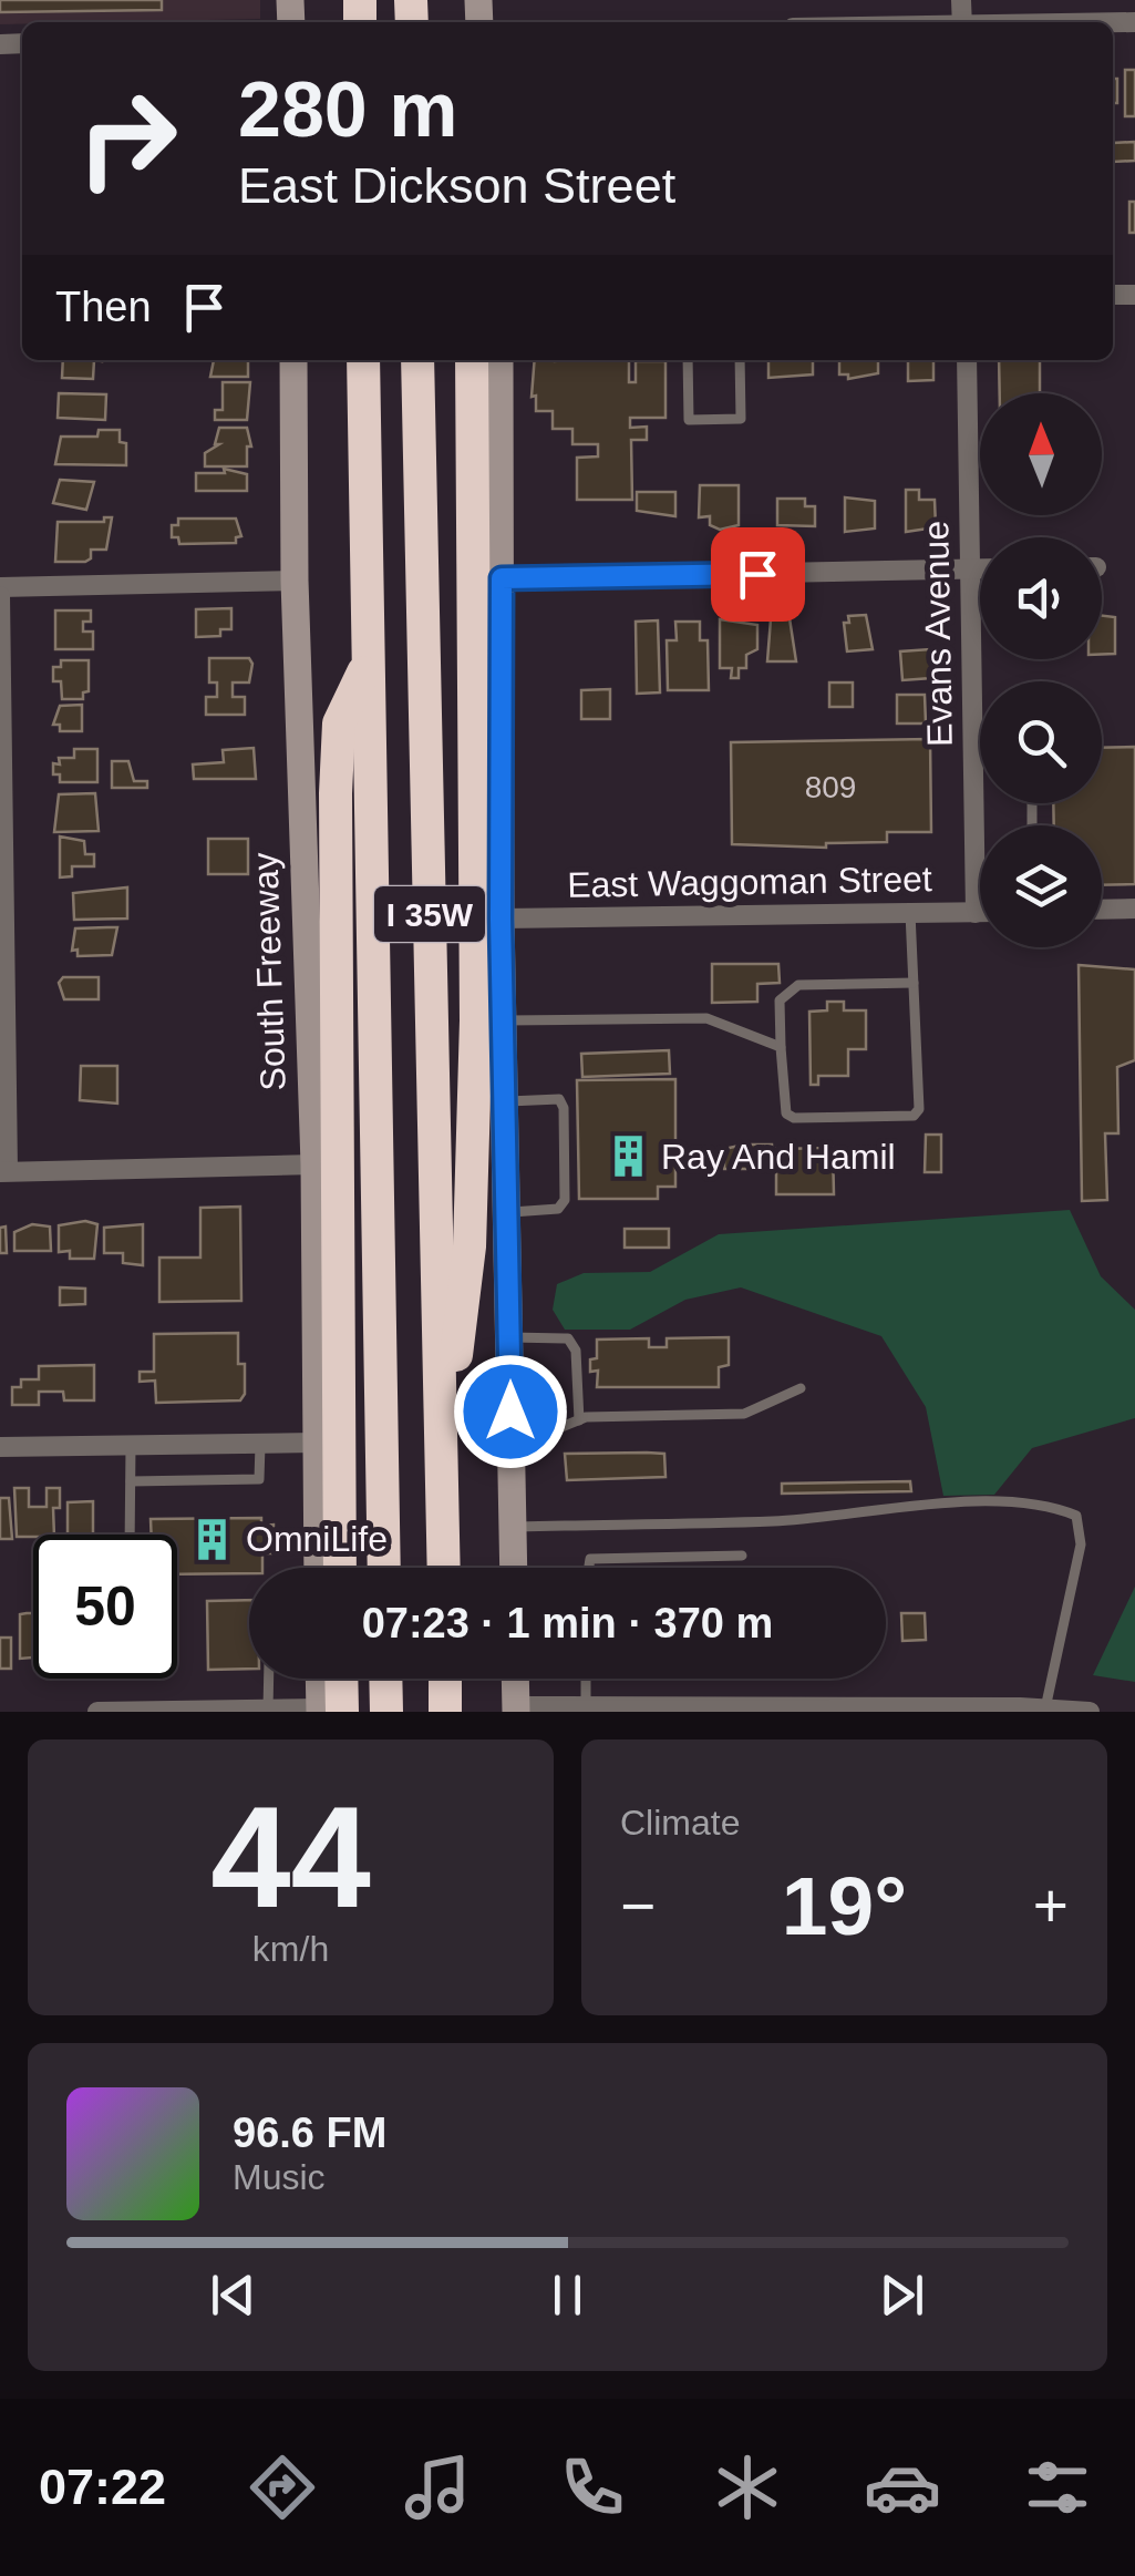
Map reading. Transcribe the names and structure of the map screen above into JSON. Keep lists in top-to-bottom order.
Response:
{
  "streets": {
    "highway": ["I 35W"],
    "main road": ["South Freeway"],
    "street": ["Evans Avenue", "East Waggoman Street"]
  },
  "crossings": [
    ["Evans Avenue", "East Waggoman Street"]
  ],
  "places": {
    "building": ["Ray And Hamil", "OmniLife"]
  },
  "house_numbers": ["809"],
  "north": "top",
  "page": {
    "turn": ["280 m", "East Dickson Street"],
    "then": "Then",
    "limit": "50",
    "trip": "07:23 · 1 min · 370 m",
    "tile": [
      ["44", "km/h"],
      "Climate"
    ],
    "heat": ["−", "19°", "+"],
    "song": ["96.6 FM", "Music"],
    "tabs": "07:22"
  }
}
